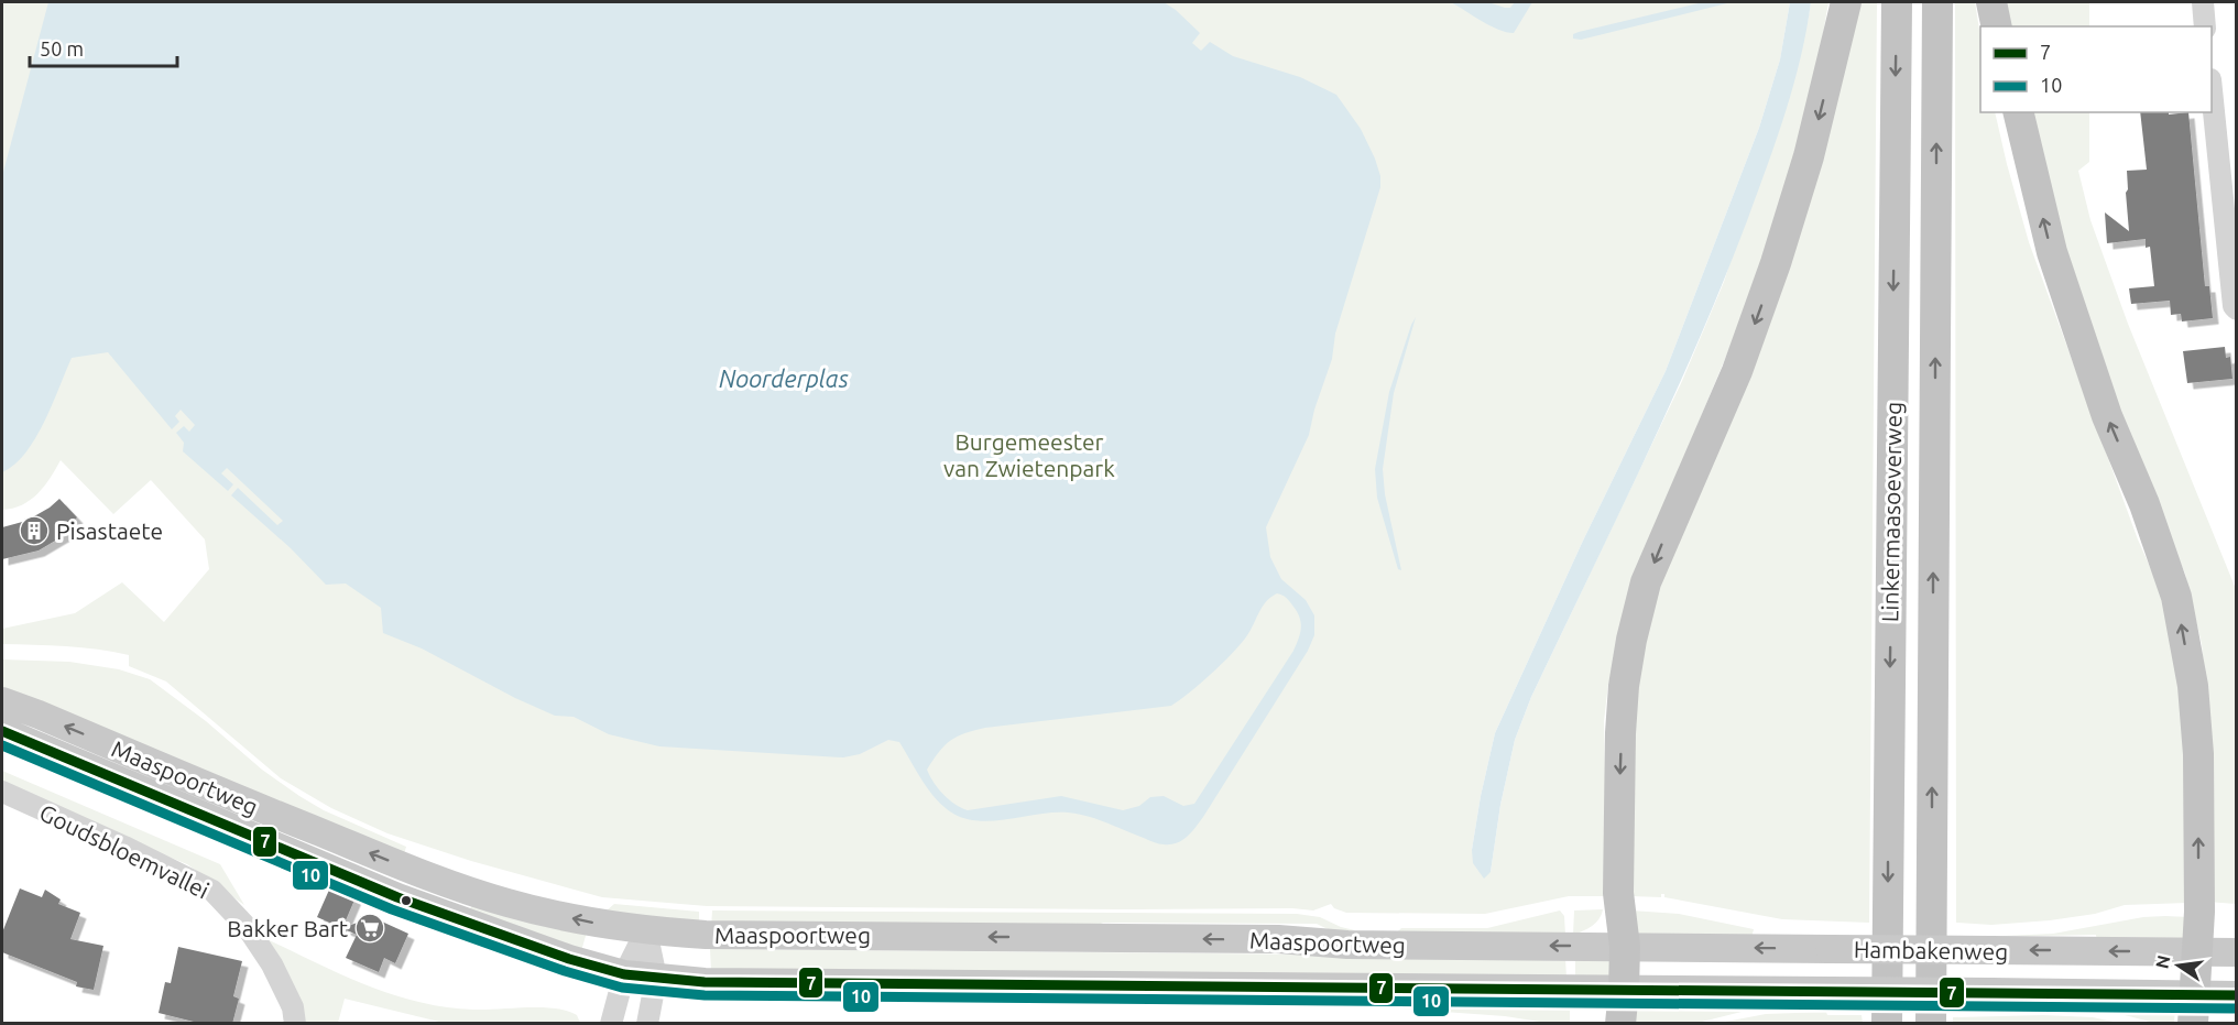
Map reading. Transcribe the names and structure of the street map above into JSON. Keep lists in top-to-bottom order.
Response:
{
  "streets": {
    "highway": ["Linkermaasoeverweg"],
    "main road": ["Maaspoortweg", "Hambakenweg"],
    "street": ["Goudsbloemvallei"]
  },
  "crossings": [
    ["Maaspoortweg", "Hambakenweg"]
  ],
  "water": ["Noorderplas"],
  "parks": ["Burgemeester van Zwietenpark"],
  "places": {
    "building": ["Pisastaete"],
    "supermarket": ["Bakker Bart"]
  },
  "lines": ["transit line 7", "transit line 10"],
  "legend": ["7", "10"],
  "scale_bar": "50 m",
  "north": "left"
}
